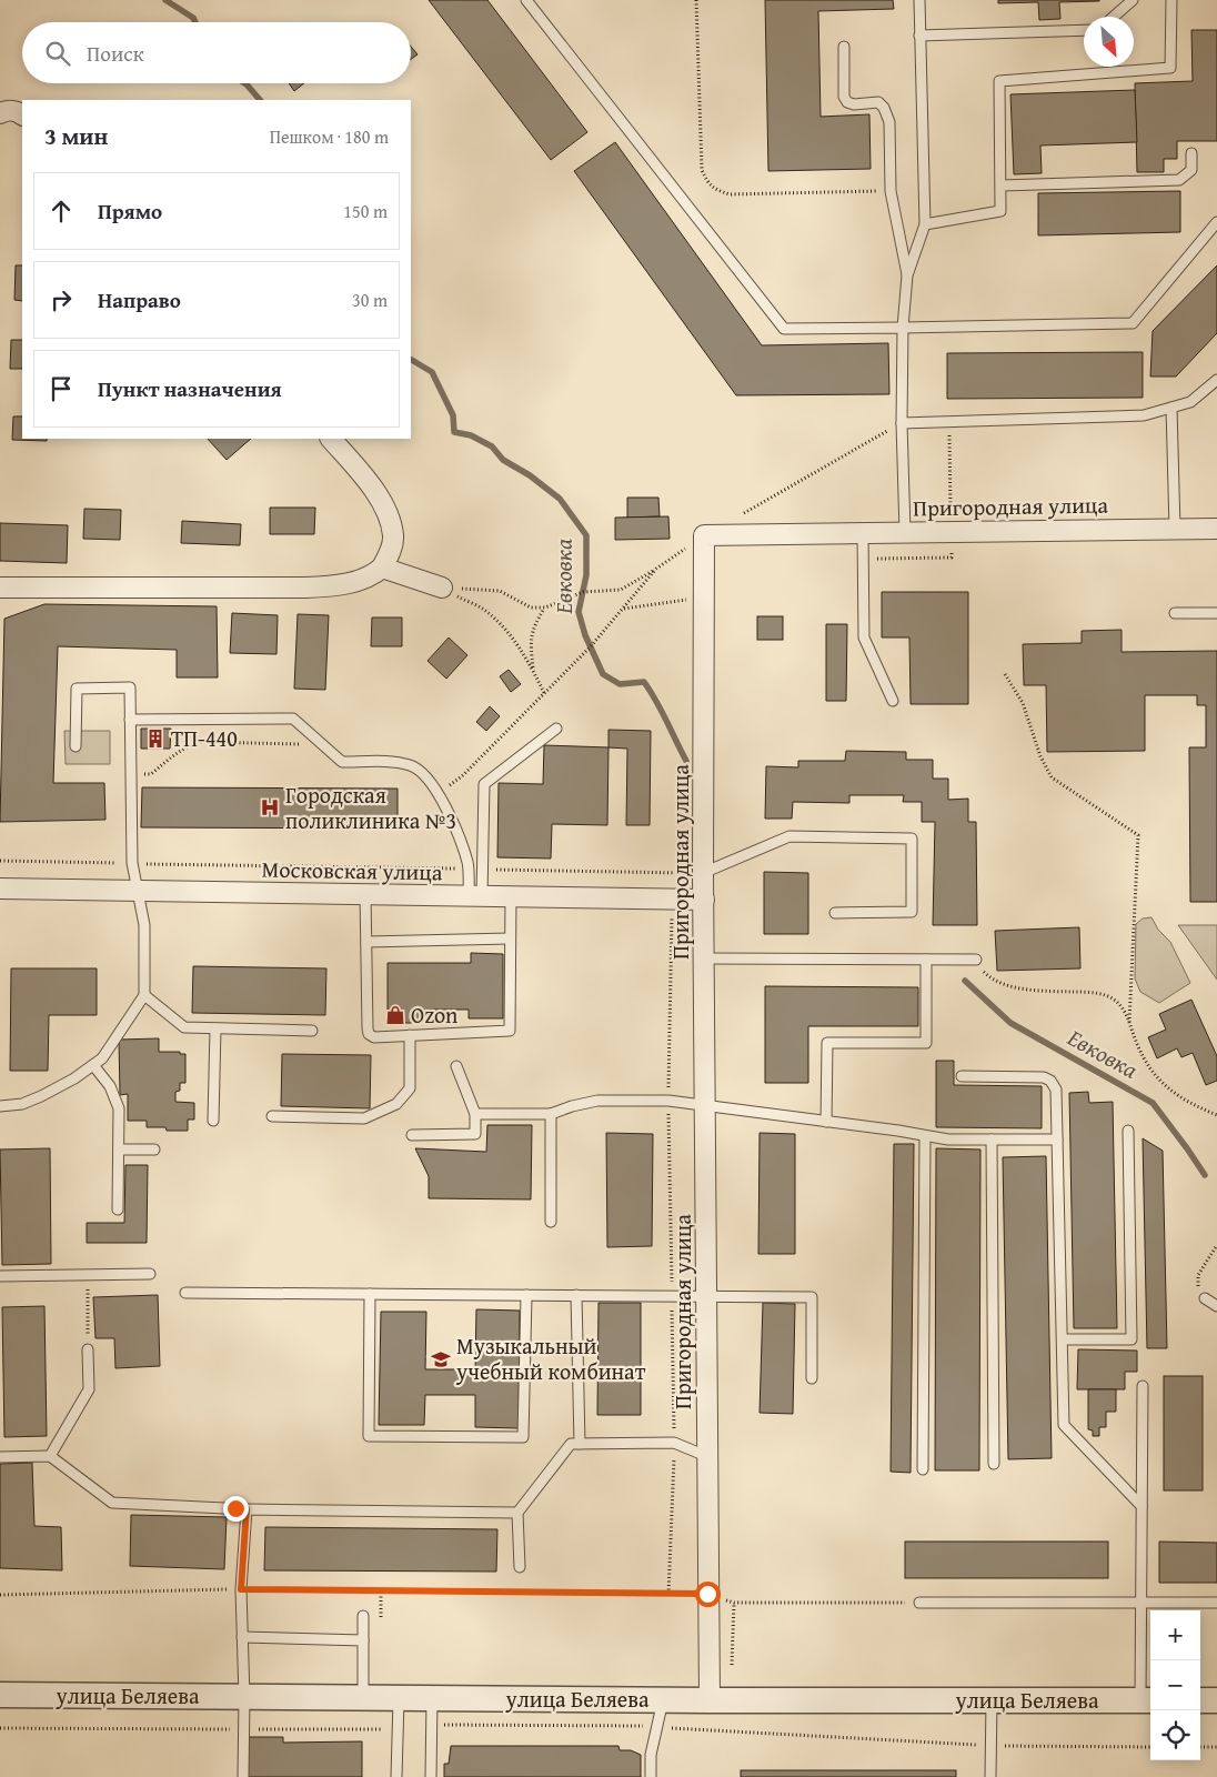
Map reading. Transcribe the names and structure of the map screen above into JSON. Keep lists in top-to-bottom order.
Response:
{
  "streets": {
    "street": ["Пригородная улица", "Московская улица", "улица Беляева"]
  },
  "crossings": [
    ["Пригородная улица", "Московская улица"],
    ["Пригородная улица", "улица Беляева"]
  ],
  "water": ["Евковка"],
  "places": {
    "building": ["ТП-440"],
    "hospital": ["Городская поликлиника №3"],
    "shop": ["Ozon"],
    "school or university": ["Музыкальный учебный комбинат"]
  },
  "north": "bottom right",
  "page": {
    "search": "Поиск",
    "heading": ["3 мин", "Пешком · 180 m"],
    "list": [
      ["Прямо", "150 m"],
      ["Направо", "30 m"],
      "Пункт назначения"
    ],
    "map_buttons": ["+", "−"]
  }
}
